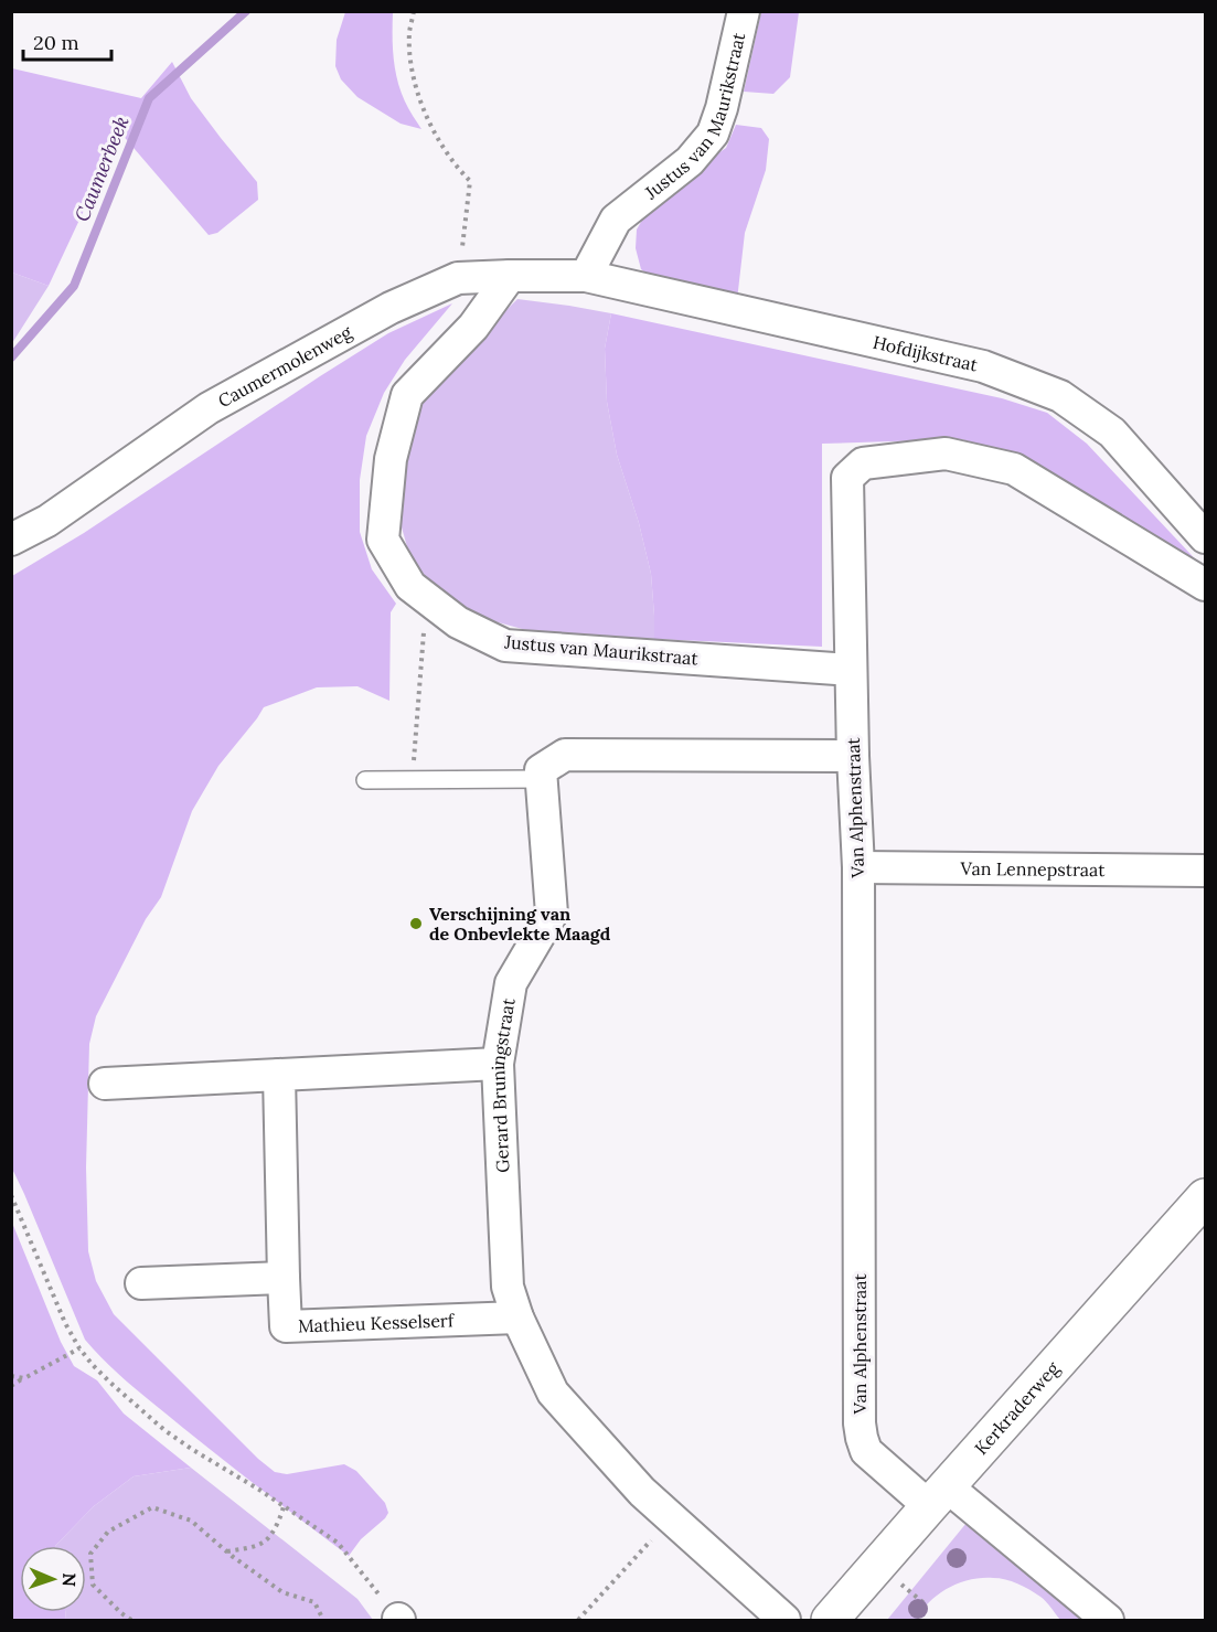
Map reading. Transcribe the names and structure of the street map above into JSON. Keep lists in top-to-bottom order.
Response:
{
  "streets": {
    "street": [
      "Justus van Maurikstraat",
      "Hofdijkstraat",
      "Caumermolenweg",
      "Van Alphenstraat",
      "Van Lennepstraat",
      "Gerard Bruningstraat",
      "Mathieu Kesselserf",
      "Kerkraderweg"
    ]
  },
  "crossings": [
    ["Justus van Maurikstraat", "Hofdijkstraat"],
    ["Justus van Maurikstraat", "Caumermolenweg"],
    ["Justus van Maurikstraat", "Van Alphenstraat"],
    ["Hofdijkstraat", "Caumermolenweg"],
    ["Van Alphenstraat", "Van Lennepstraat"],
    ["Van Alphenstraat", "Kerkraderweg"],
    ["Gerard Bruningstraat", "Mathieu Kesselserf"]
  ],
  "water": ["Caumerbeek"],
  "places": ["Verschijning van de Onbevlekte Maagd"],
  "scale_bar": "20 m",
  "north": "right"
}
